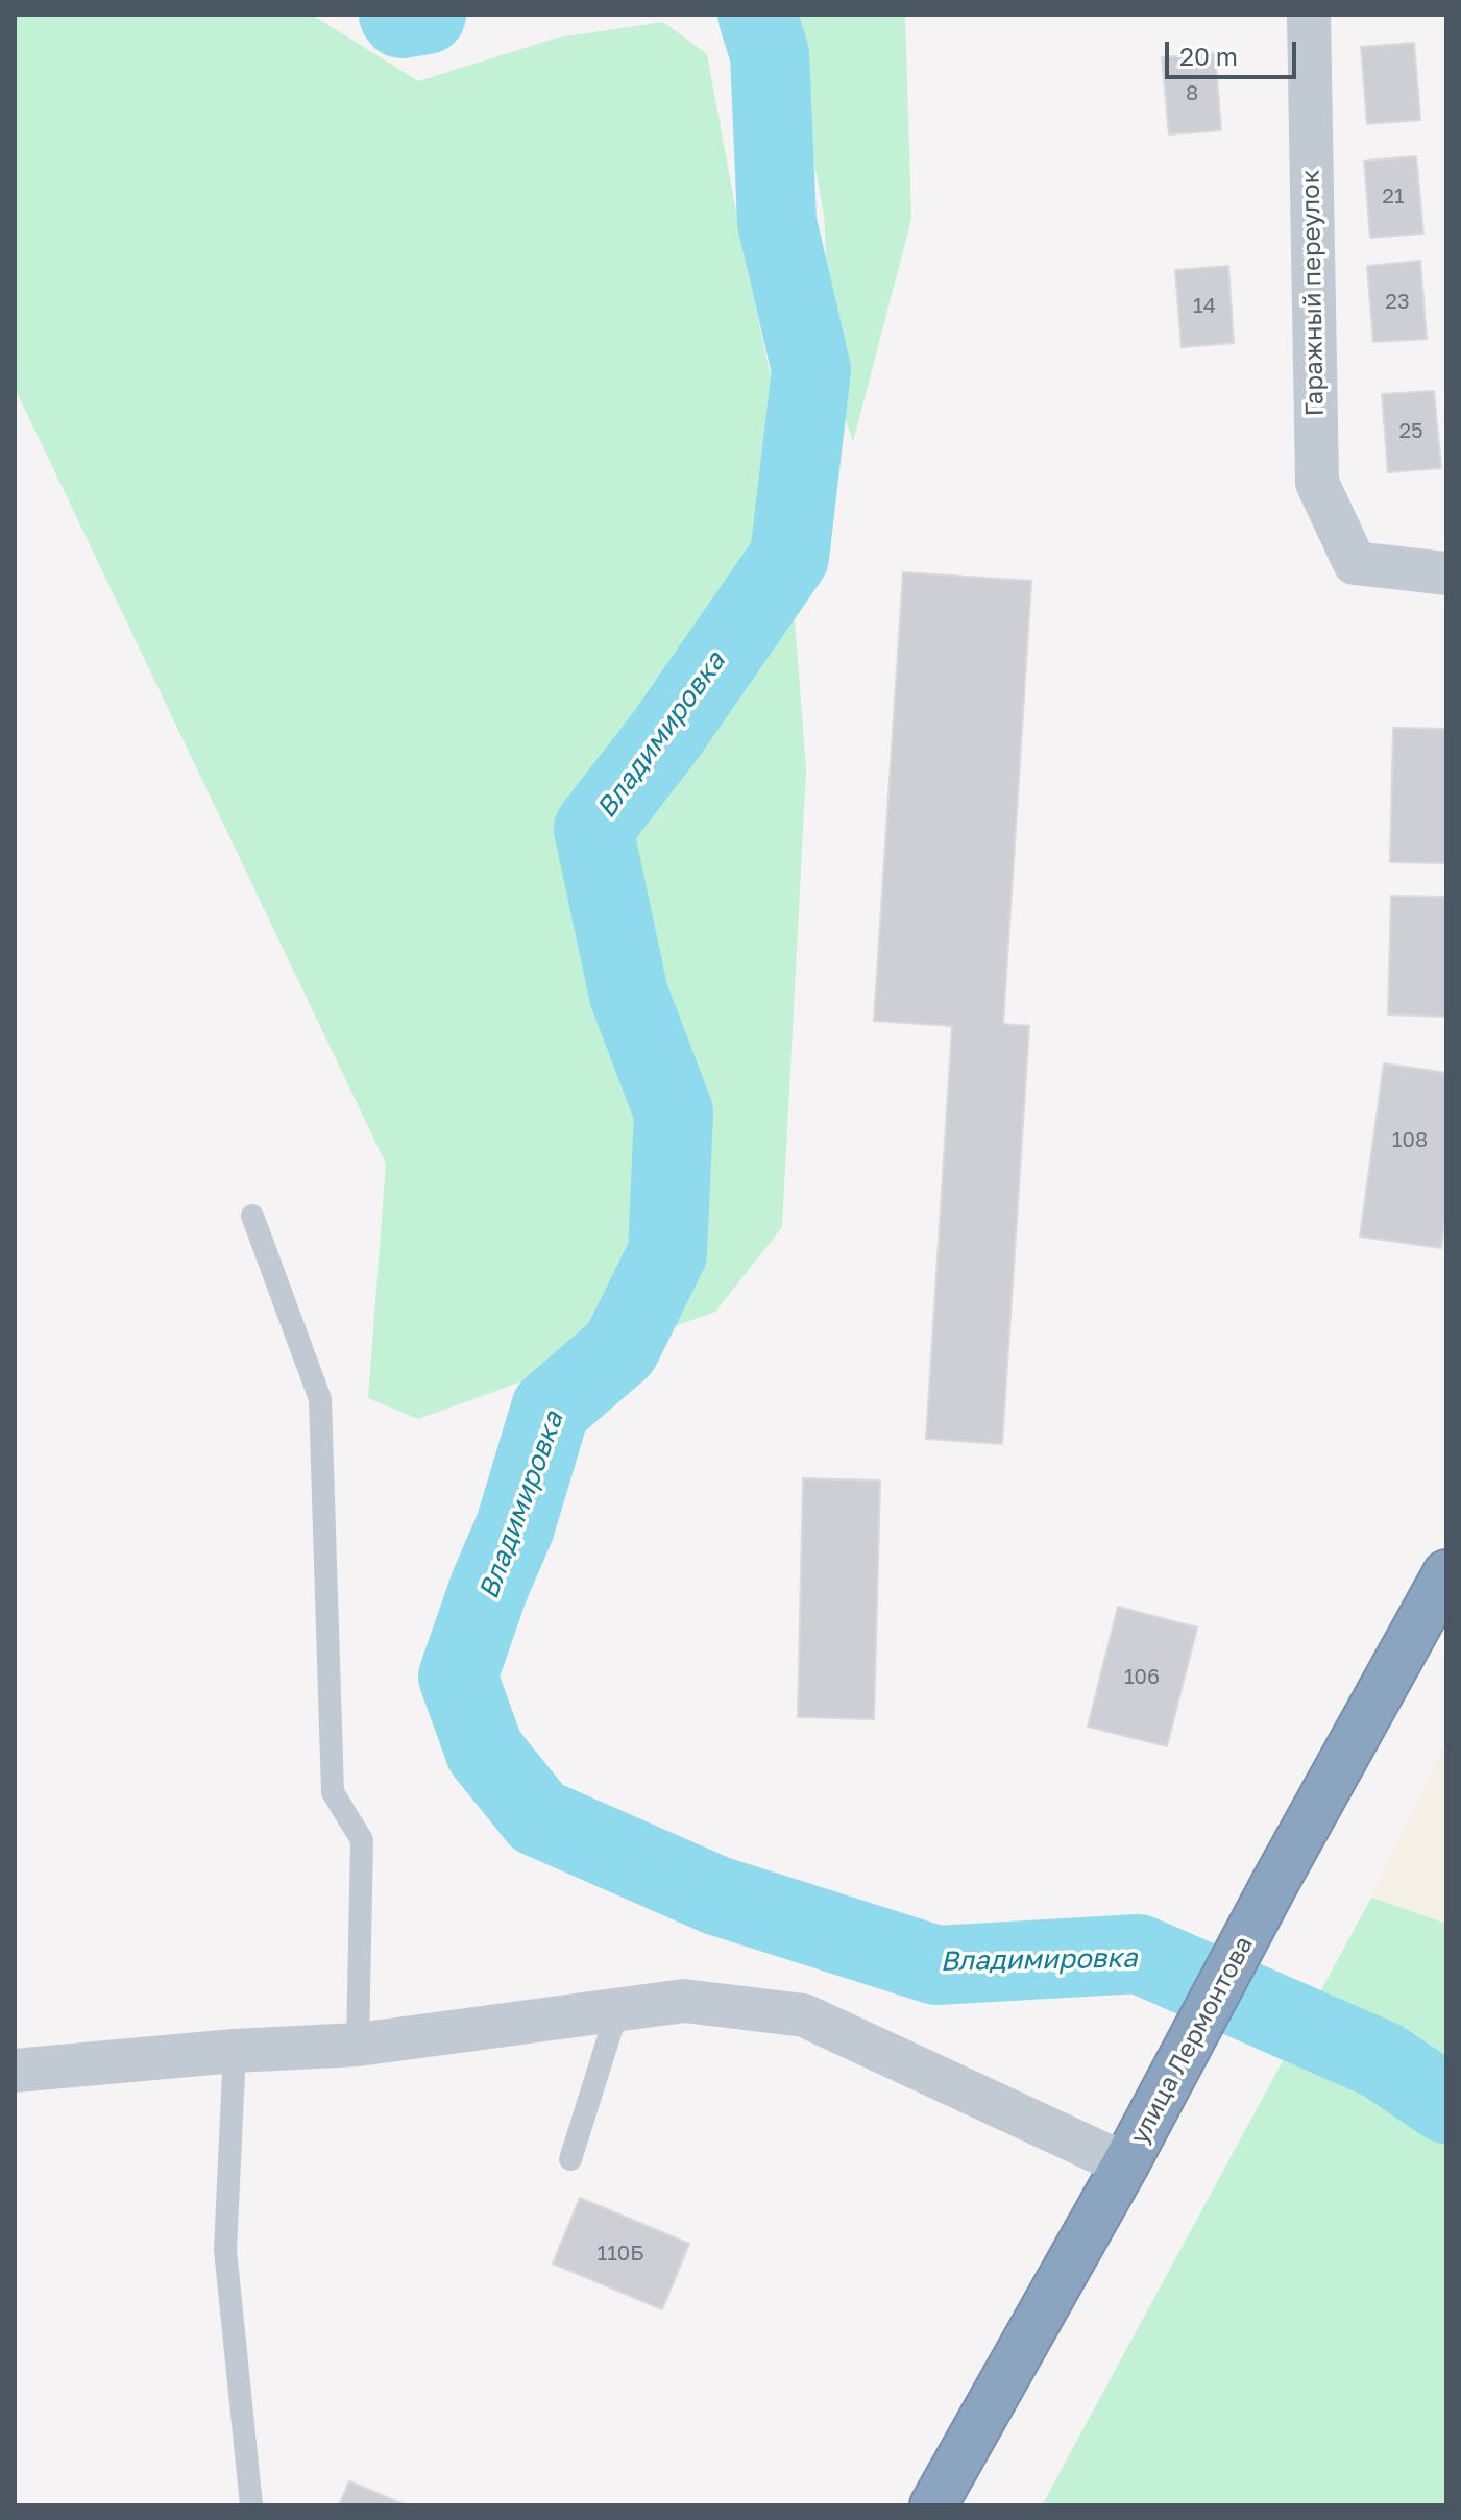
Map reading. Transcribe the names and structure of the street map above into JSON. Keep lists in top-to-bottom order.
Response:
{
  "streets": {
    "highway": ["улица Лермонтова"],
    "street": ["Гаражный переулок"]
  },
  "water": ["Владимировка"],
  "house_numbers": [
    "8",
    "21",
    "23",
    "14",
    "25",
    "108",
    "106",
    "110Б"
  ],
  "scale_bar": "20 m"
}
